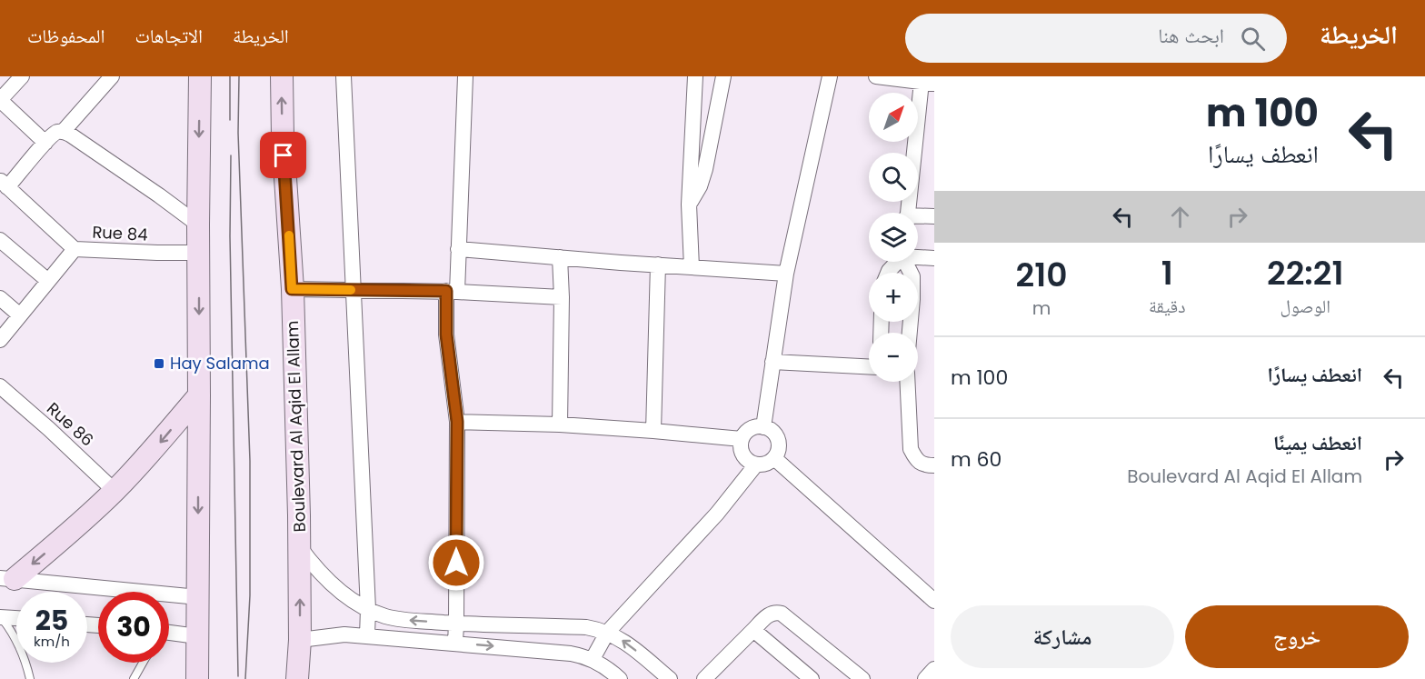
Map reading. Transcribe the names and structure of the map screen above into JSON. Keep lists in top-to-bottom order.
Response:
{
  "streets": {
    "main road": ["Boulevard Al Aqid El Allam"],
    "street": ["Rue 84", "Rue 86"]
  },
  "places": {
    "transit": ["Hay Salama"]
  },
  "north": "top right",
  "page": {
    "header": "الخريطة",
    "search": "ابحث هنا",
    "nav": ["الخريطة", "الاتجاهات", "المحفوظات"],
    "turn": ["100 m", "انعطف يسارًا"],
    "map_buttons": ["+", "−"],
    "eta": [
      "22:21",
      "الوصول",
      "1",
      "دقيقة",
      "210",
      "m"
    ],
    "list": [
      {
        "name": "انعطف يسارًا",
        "value": "100 m"
      },
      {
        "name": "انعطف يمينًا",
        "note": "Boulevard Al Aqid El Allam",
        "value": "60 m"
      }
    ],
    "speed": "25 km/h",
    "limit": "30",
    "buttons": ["خروج", "مشاركة"]
  }
}
